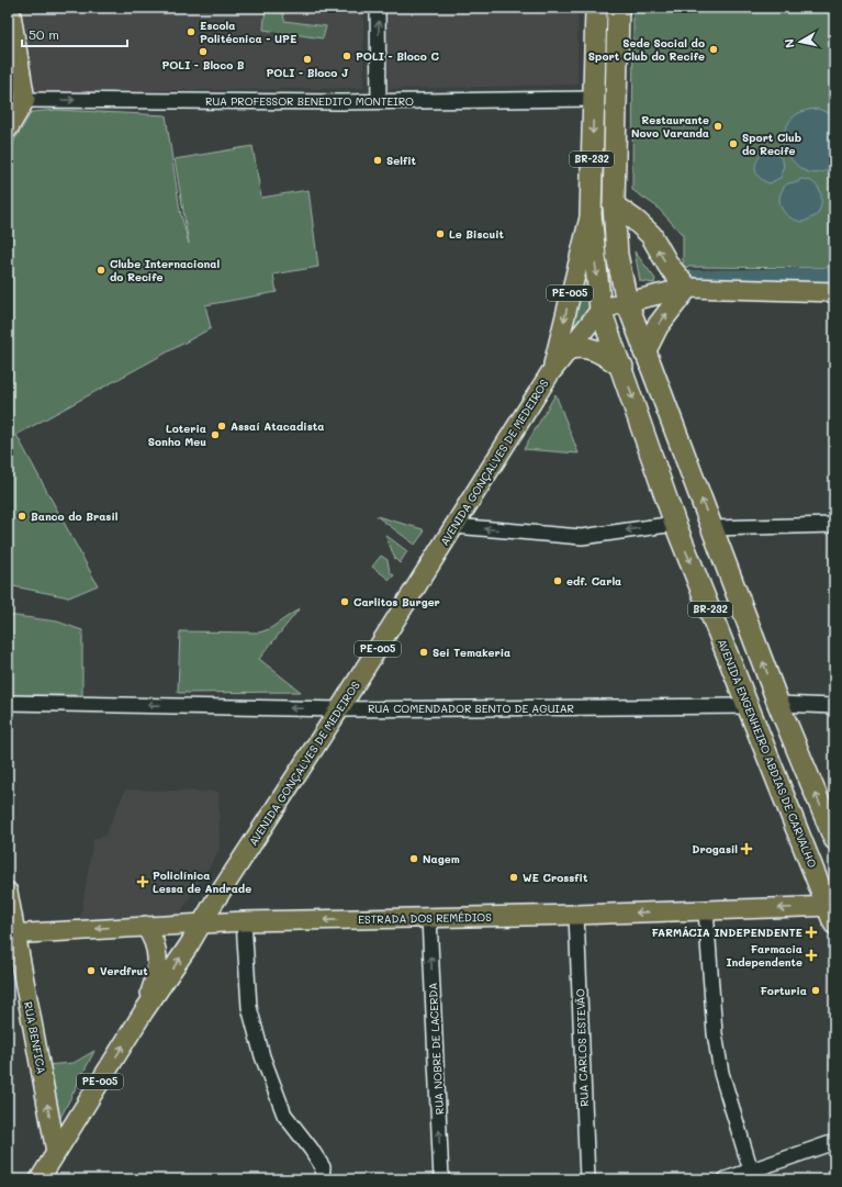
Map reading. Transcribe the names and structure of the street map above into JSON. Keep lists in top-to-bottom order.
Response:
{
  "streets": {
    "highway": ["BR-232", "AVENIDA ENGENHEIRO ABDIAS DE CARVALHO"],
    "main road": [
      "PE-005",
      "AVENIDA GONÇALVES DE MEDEIROS",
      "ESTRADA DOS REMÉDIOS",
      "RUA BENFICA"
    ],
    "street": [
      "RUA PROFESSOR BENEDITO MONTEIRO",
      "RUA COMENDADOR BENTO DE AGUIAR",
      "RUA CARLOS ESTEVÃO",
      "RUA NOBRE DE LACERDA"
    ]
  },
  "crossings": [
    ["RUA PROFESSOR BENEDITO MONTEIRO", "BR-232"],
    ["BR-232", "AVENIDA GONÇALVES DE MEDEIROS"],
    ["BR-232", "AVENIDA ENGENHEIRO ABDIAS DE CARVALHO"],
    ["PE-005", "AVENIDA GONÇALVES DE MEDEIROS"],
    ["PE-005", "RUA BENFICA"],
    ["AVENIDA GONÇALVES DE MEDEIROS", "RUA COMENDADOR BENTO DE AGUIAR"],
    ["AVENIDA GONÇALVES DE MEDEIROS", "AVENIDA ENGENHEIRO ABDIAS DE CARVALHO"],
    ["AVENIDA GONÇALVES DE MEDEIROS", "ESTRADA DOS REMÉDIOS"],
    ["AVENIDA GONÇALVES DE MEDEIROS", "RUA BENFICA"],
    ["RUA COMENDADOR BENTO DE AGUIAR", "AVENIDA ENGENHEIRO ABDIAS DE CARVALHO"],
    ["AVENIDA ENGENHEIRO ABDIAS DE CARVALHO", "ESTRADA DOS REMÉDIOS"],
    ["ESTRADA DOS REMÉDIOS", "RUA BENFICA"],
    ["ESTRADA DOS REMÉDIOS", "RUA CARLOS ESTEVÃO"],
    ["ESTRADA DOS REMÉDIOS", "RUA NOBRE DE LACERDA"]
  ],
  "one_way": [
    "RUA PROFESSOR BENEDITO MONTEIRO",
    "RUA COMENDADOR BENTO DE AGUIAR",
    "ESTRADA DOS REMÉDIOS",
    "RUA NOBRE DE LACERDA"
  ],
  "places": {
    "other": [
      "Escola Politécnica - UPE",
      "Sede Social do Sport Club do Recife",
      "POLI - Bloco B",
      "POLI - Bloco C",
      "POLI - Bloco J",
      "Restaurante Novo Varanda",
      "Sport Club do Recife",
      "Selfit",
      "Le Biscuit",
      "Clube Internacional do Recife",
      "Assaí Atacadista",
      "Loteria Sonho Meu",
      "Banco do Brasil",
      "edf. Carla",
      "Carlitos Burger",
      "Sei Temakeria",
      "Nagem",
      "WE Crossfit",
      "Verdfrut",
      "Forturia"
    ],
    "health": [
      "Drogasil",
      "Policlínica Lessa de Andrade",
      "FARMÁCIA INDEPENDENTE",
      "Farmacia Independente"
    ]
  },
  "scale_bar": "50 m",
  "north": "left"
}
